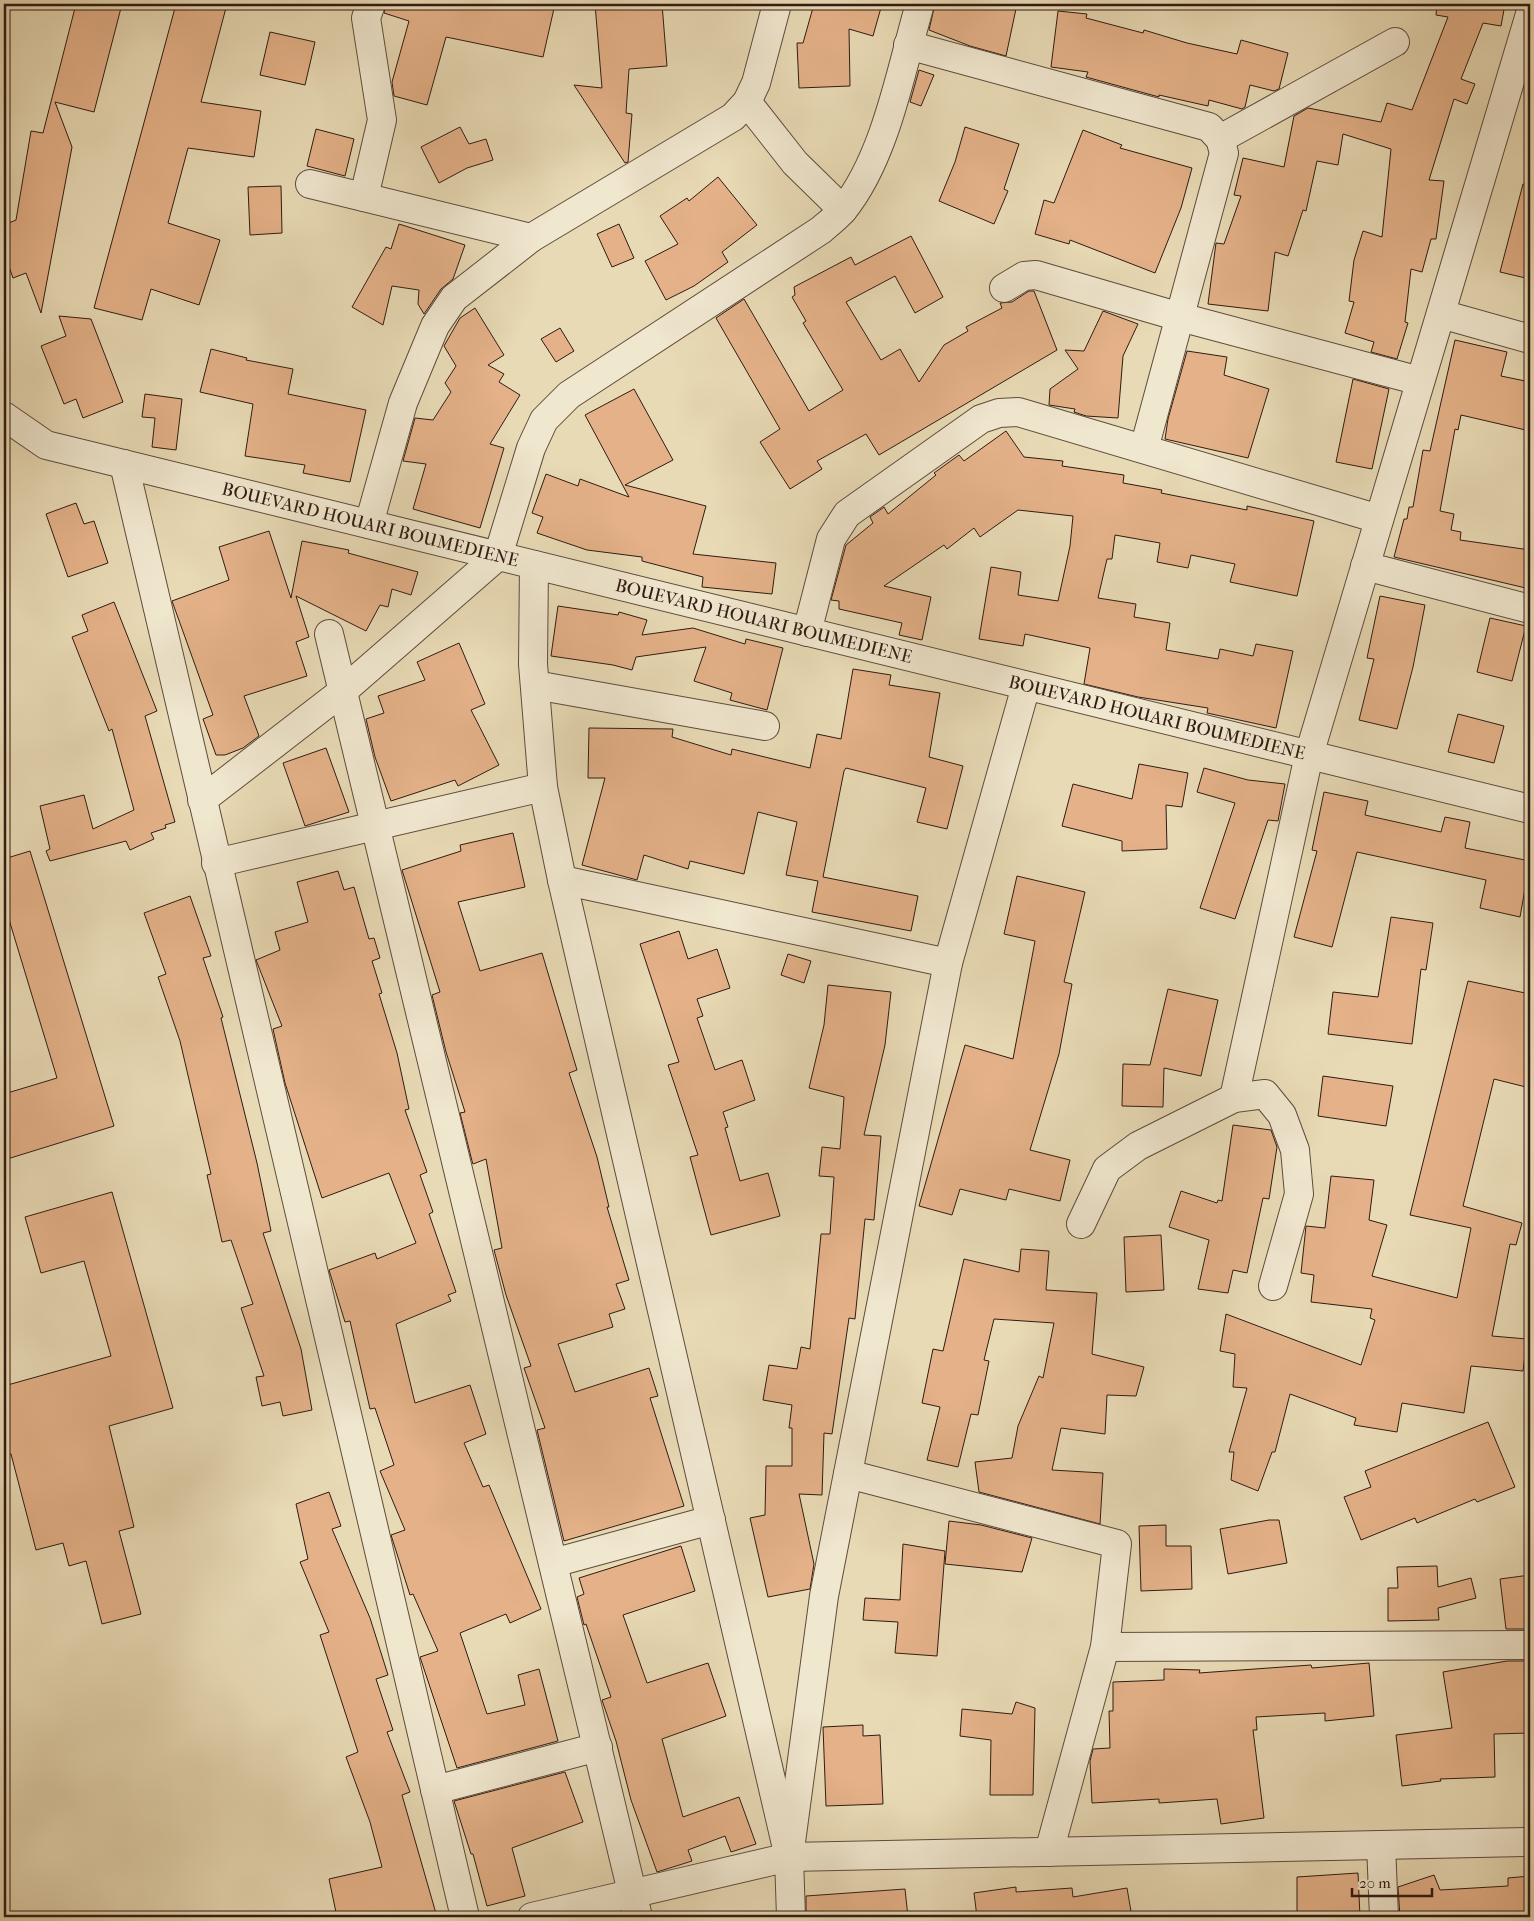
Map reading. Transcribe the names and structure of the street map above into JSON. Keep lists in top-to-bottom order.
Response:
{
  "streets": {
    "street": ["BOUEVARD HOUARI BOUMEDIENE"]
  },
  "scale_bar": "20 m"
}
